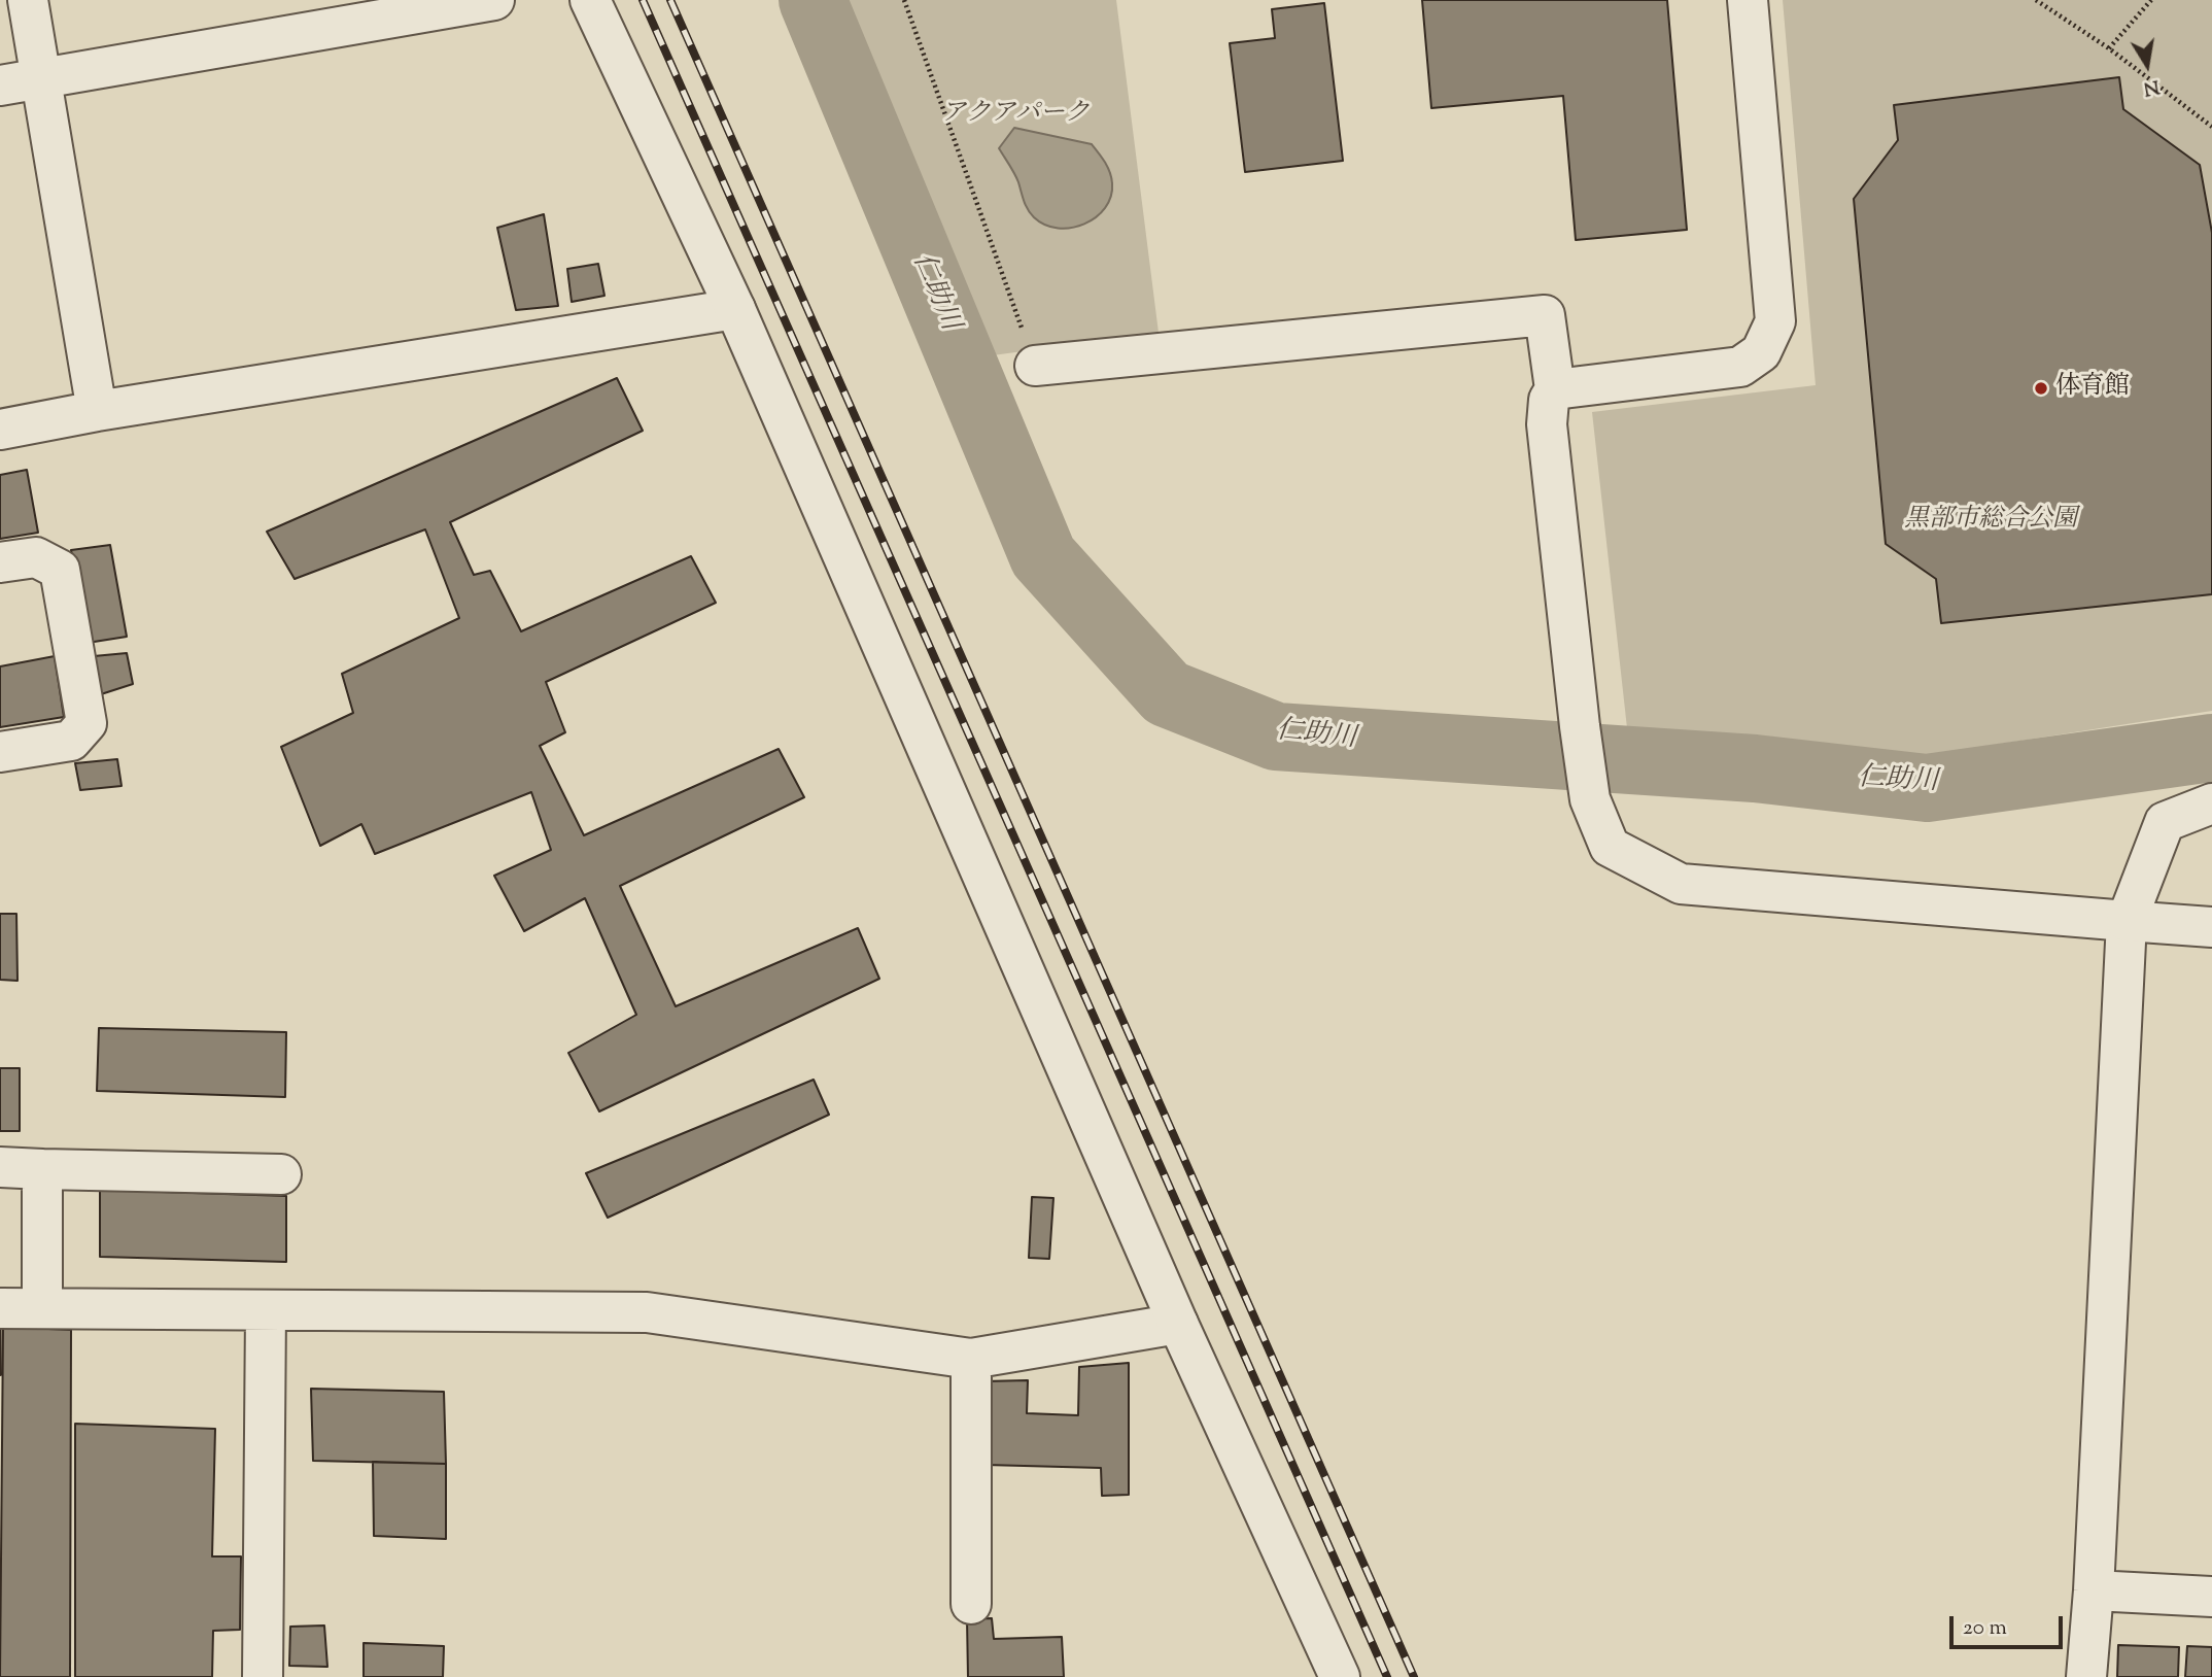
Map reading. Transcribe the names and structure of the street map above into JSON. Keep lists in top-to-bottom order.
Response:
{
  "water": ["仁助川"],
  "parks": ["アクアパーク", "黒部市総合公園"],
  "places": ["体育館"],
  "scale_bar": "20 m",
  "north": "bottom"
}
